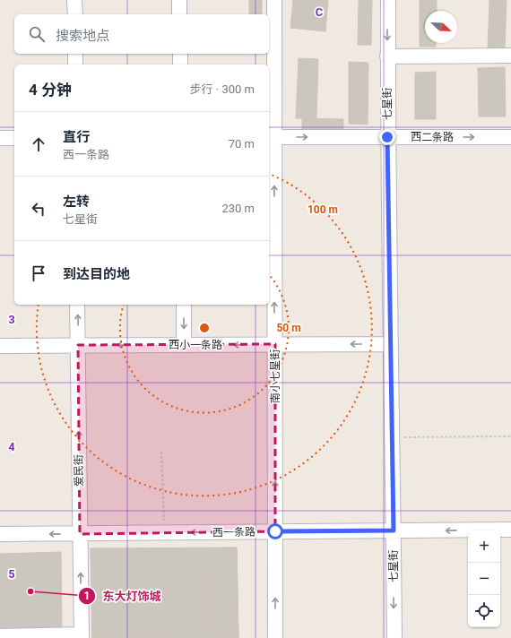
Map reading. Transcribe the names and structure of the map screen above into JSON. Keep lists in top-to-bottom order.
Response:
{
  "streets": {
    "street": [
      "七星街",
      "西二条路",
      "西小一条路",
      "南小七星街",
      "爱民街",
      "西一条路"
    ]
  },
  "crossings": [
    ["七星街", "西二条路"],
    ["七星街", "西小一条路"],
    ["七星街", "西一条路"],
    ["西二条路", "南小七星街"],
    ["西小一条路", "南小七星街"],
    ["西小一条路", "爱民街"],
    ["南小七星街", "西一条路"],
    ["爱民街", "西一条路"]
  ],
  "one_way": [
    "西小一条路",
    "南小七星街",
    "爱民街",
    "西一条路"
  ],
  "places": ["东大灯饰城"],
  "north": "bottom right",
  "page": {
    "search": "搜索地点",
    "heading": ["4 分钟", "步行 · 300 m"],
    "list": [
      ["直行", "西一条路", "70 m"],
      ["左转", "七星街", "230 m"],
      "到达目的地"
    ],
    "map_buttons": ["+", "−"]
  },
  "grid": {
    "columns": ["C"],
    "rows": ["3", "4", "5"]
  },
  "rings": ["100 m", "50 m"]
}
